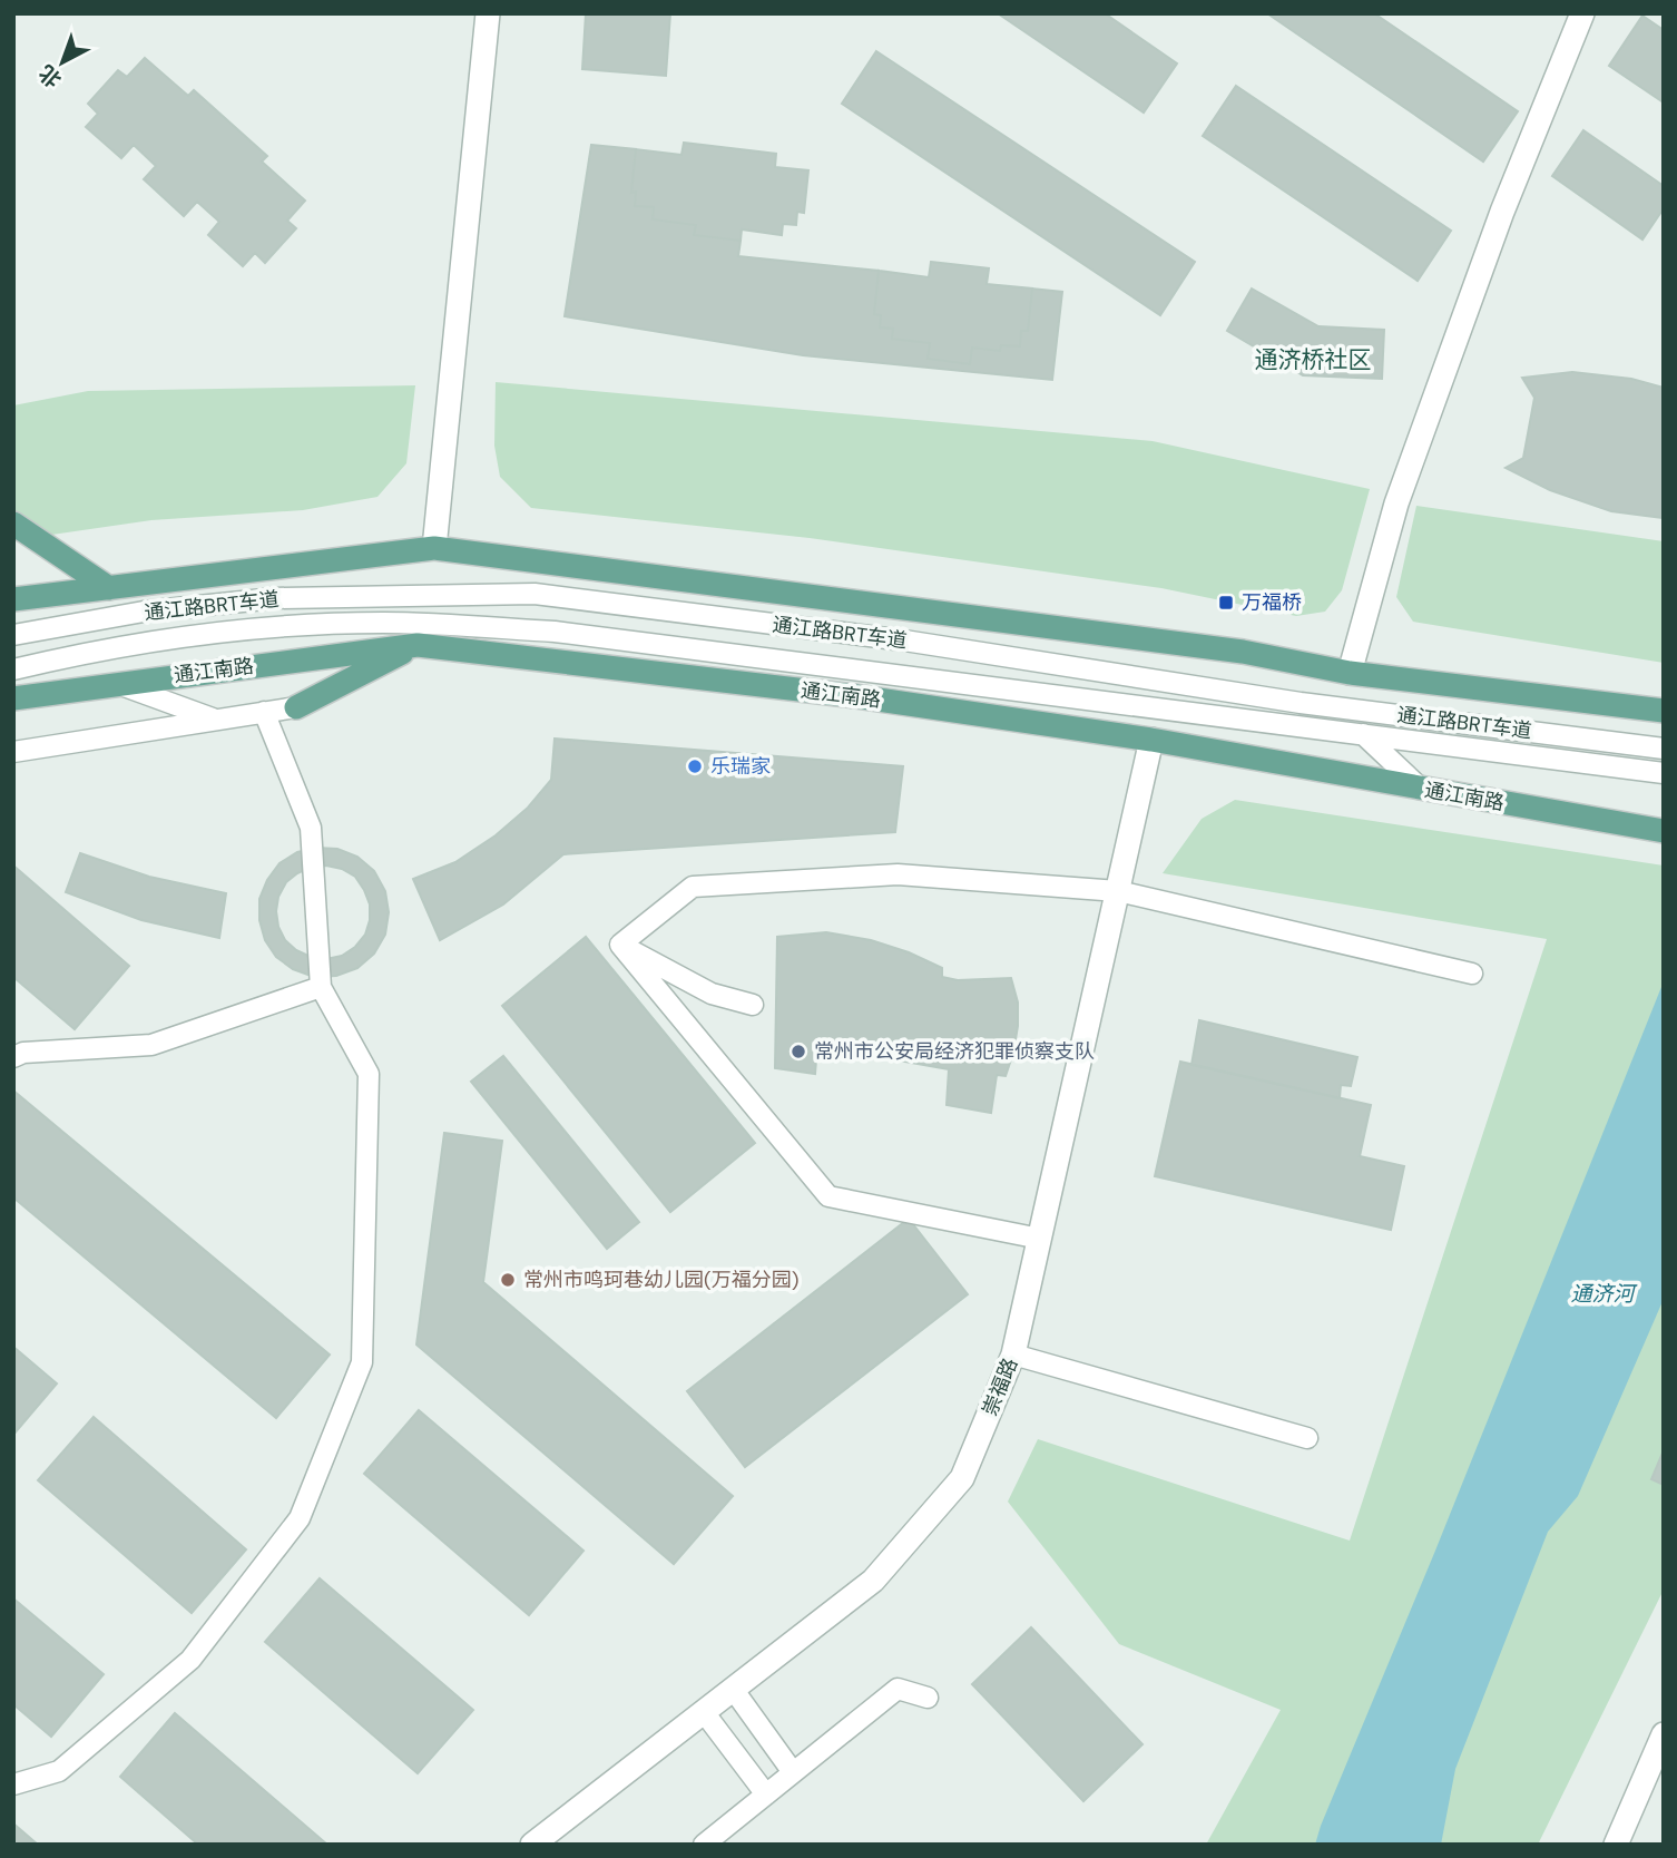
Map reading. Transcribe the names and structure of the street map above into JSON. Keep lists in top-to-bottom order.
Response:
{
  "streets": {
    "main road": ["通江南路"],
    "street": ["崇福路"],
    "lane": ["通江路BRT车道"]
  },
  "crossings": [
    ["通江南路", "崇福路"]
  ],
  "districts": ["通济桥社区"],
  "water": ["通济河"],
  "places": {
    "transit": ["万福桥"],
    "other": ["乐瑞家", "常州市公安局经济犯罪侦察支队", "常州市鸣珂巷幼儿园(万福分园)"]
  },
  "north": "bottom left"
}
